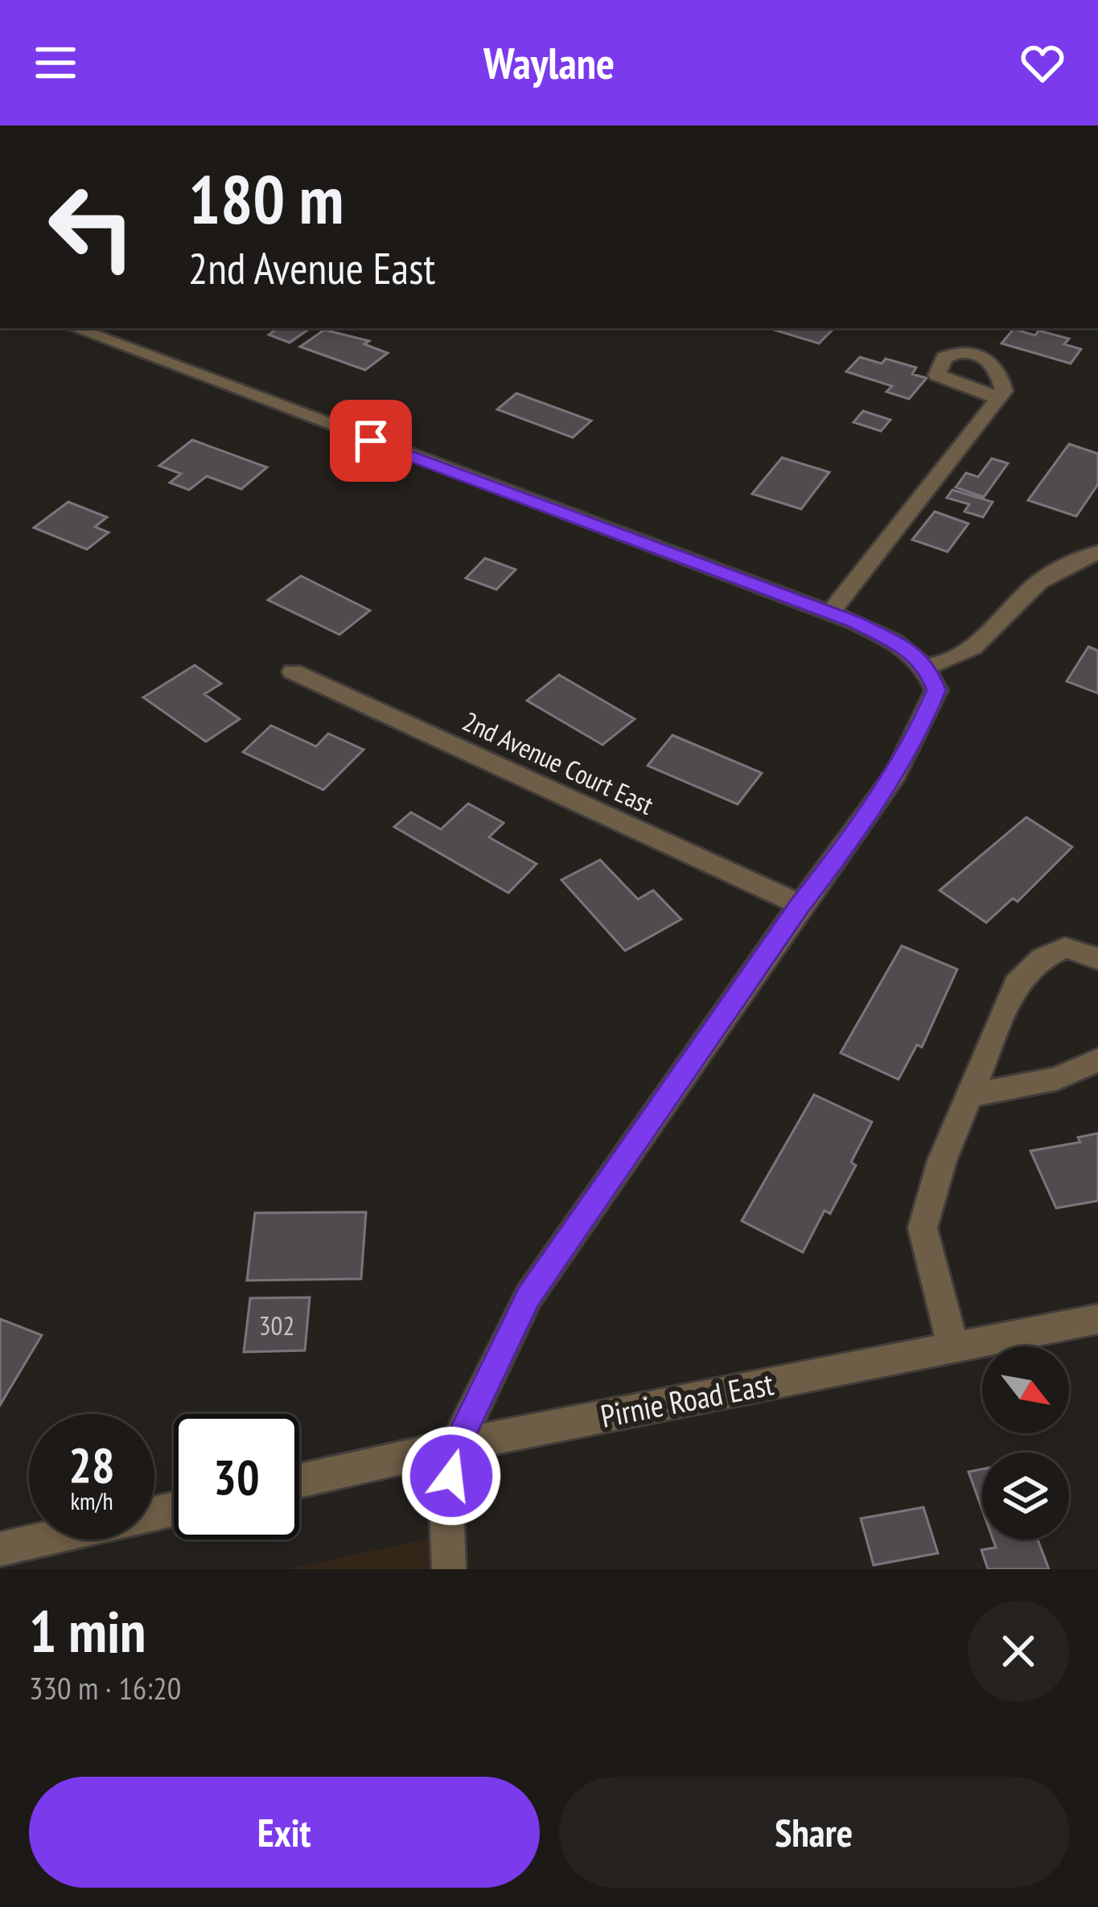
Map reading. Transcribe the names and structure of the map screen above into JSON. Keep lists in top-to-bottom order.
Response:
{
  "streets": {
    "street": ["2nd Avenue Court East", "Pirnie Road East"]
  },
  "house_numbers": ["302"],
  "north": "bottom right",
  "page": {
    "header": "Waylane",
    "turn": ["180 m", "2nd Avenue East"],
    "speed": "28 km/h",
    "limit": "30",
    "heading": ["1 min", "330 m · 16:20"],
    "buttons": ["Exit", "Share"]
  }
}
